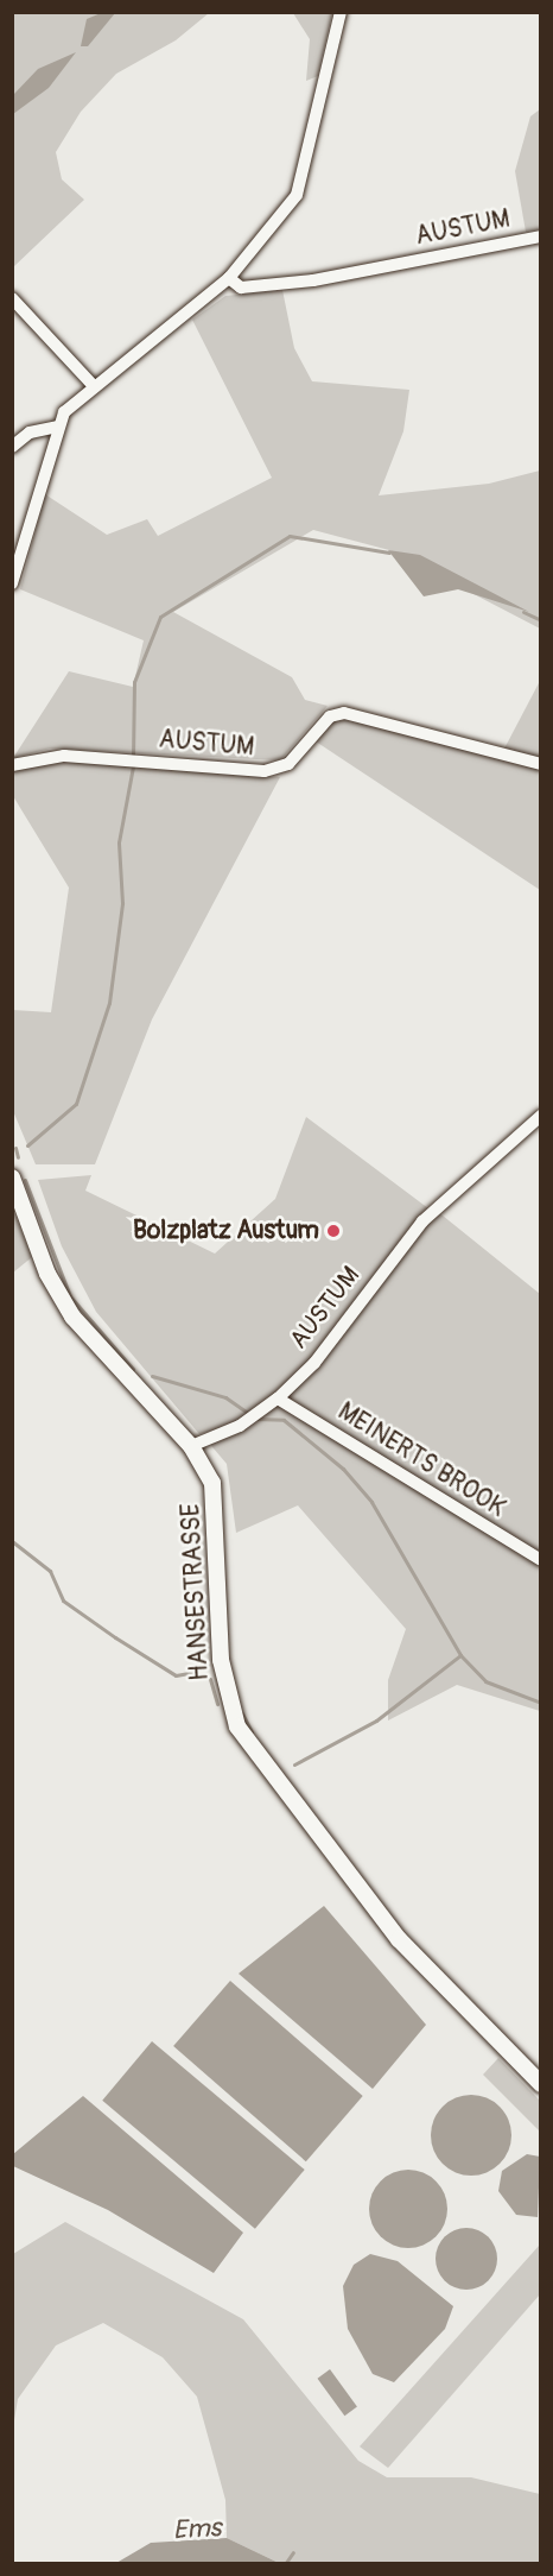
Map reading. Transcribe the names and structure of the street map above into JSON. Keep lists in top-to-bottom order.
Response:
{
  "streets": {
    "street": ["AUSTUM", "MEINERTS BROOK", "HANSESTRASSE"]
  },
  "crossings": [
    ["AUSTUM", "MEINERTS BROOK"],
    ["AUSTUM", "HANSESTRASSE"]
  ],
  "water": ["Ems"],
  "places": ["Bolzplatz Austum"]
}
